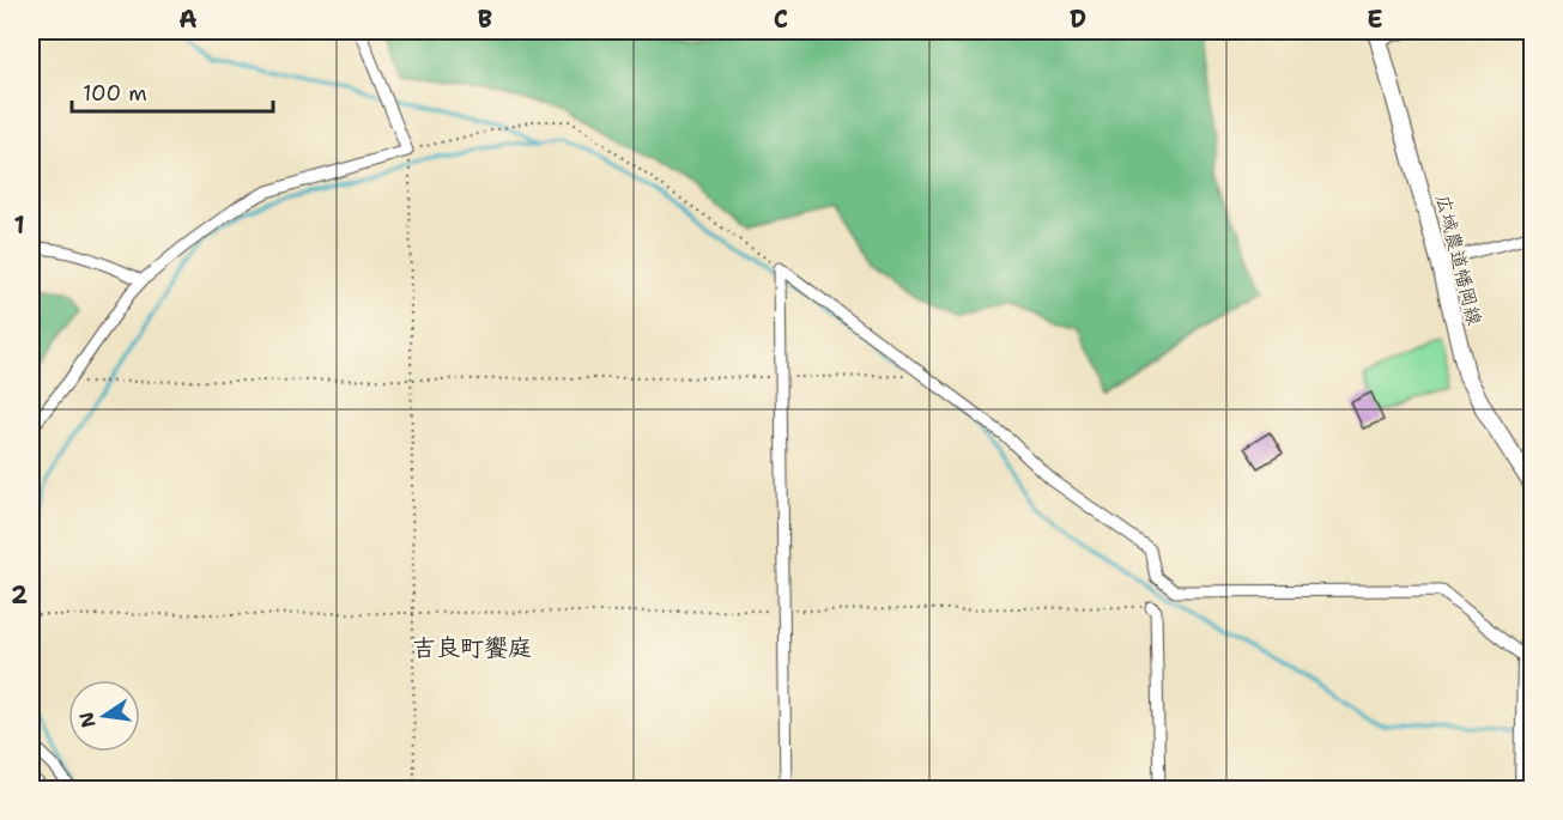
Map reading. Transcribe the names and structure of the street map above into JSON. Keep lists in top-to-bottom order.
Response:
{
  "streets": {
    "street": ["広域農道幡岡線"]
  },
  "districts": ["吉良町饗庭"],
  "scale_bar": "100 m",
  "north": "left",
  "grid": {
    "columns": [
      "A",
      "B",
      "C",
      "D",
      "E"
    ],
    "rows": ["1", "2"]
  }
}
